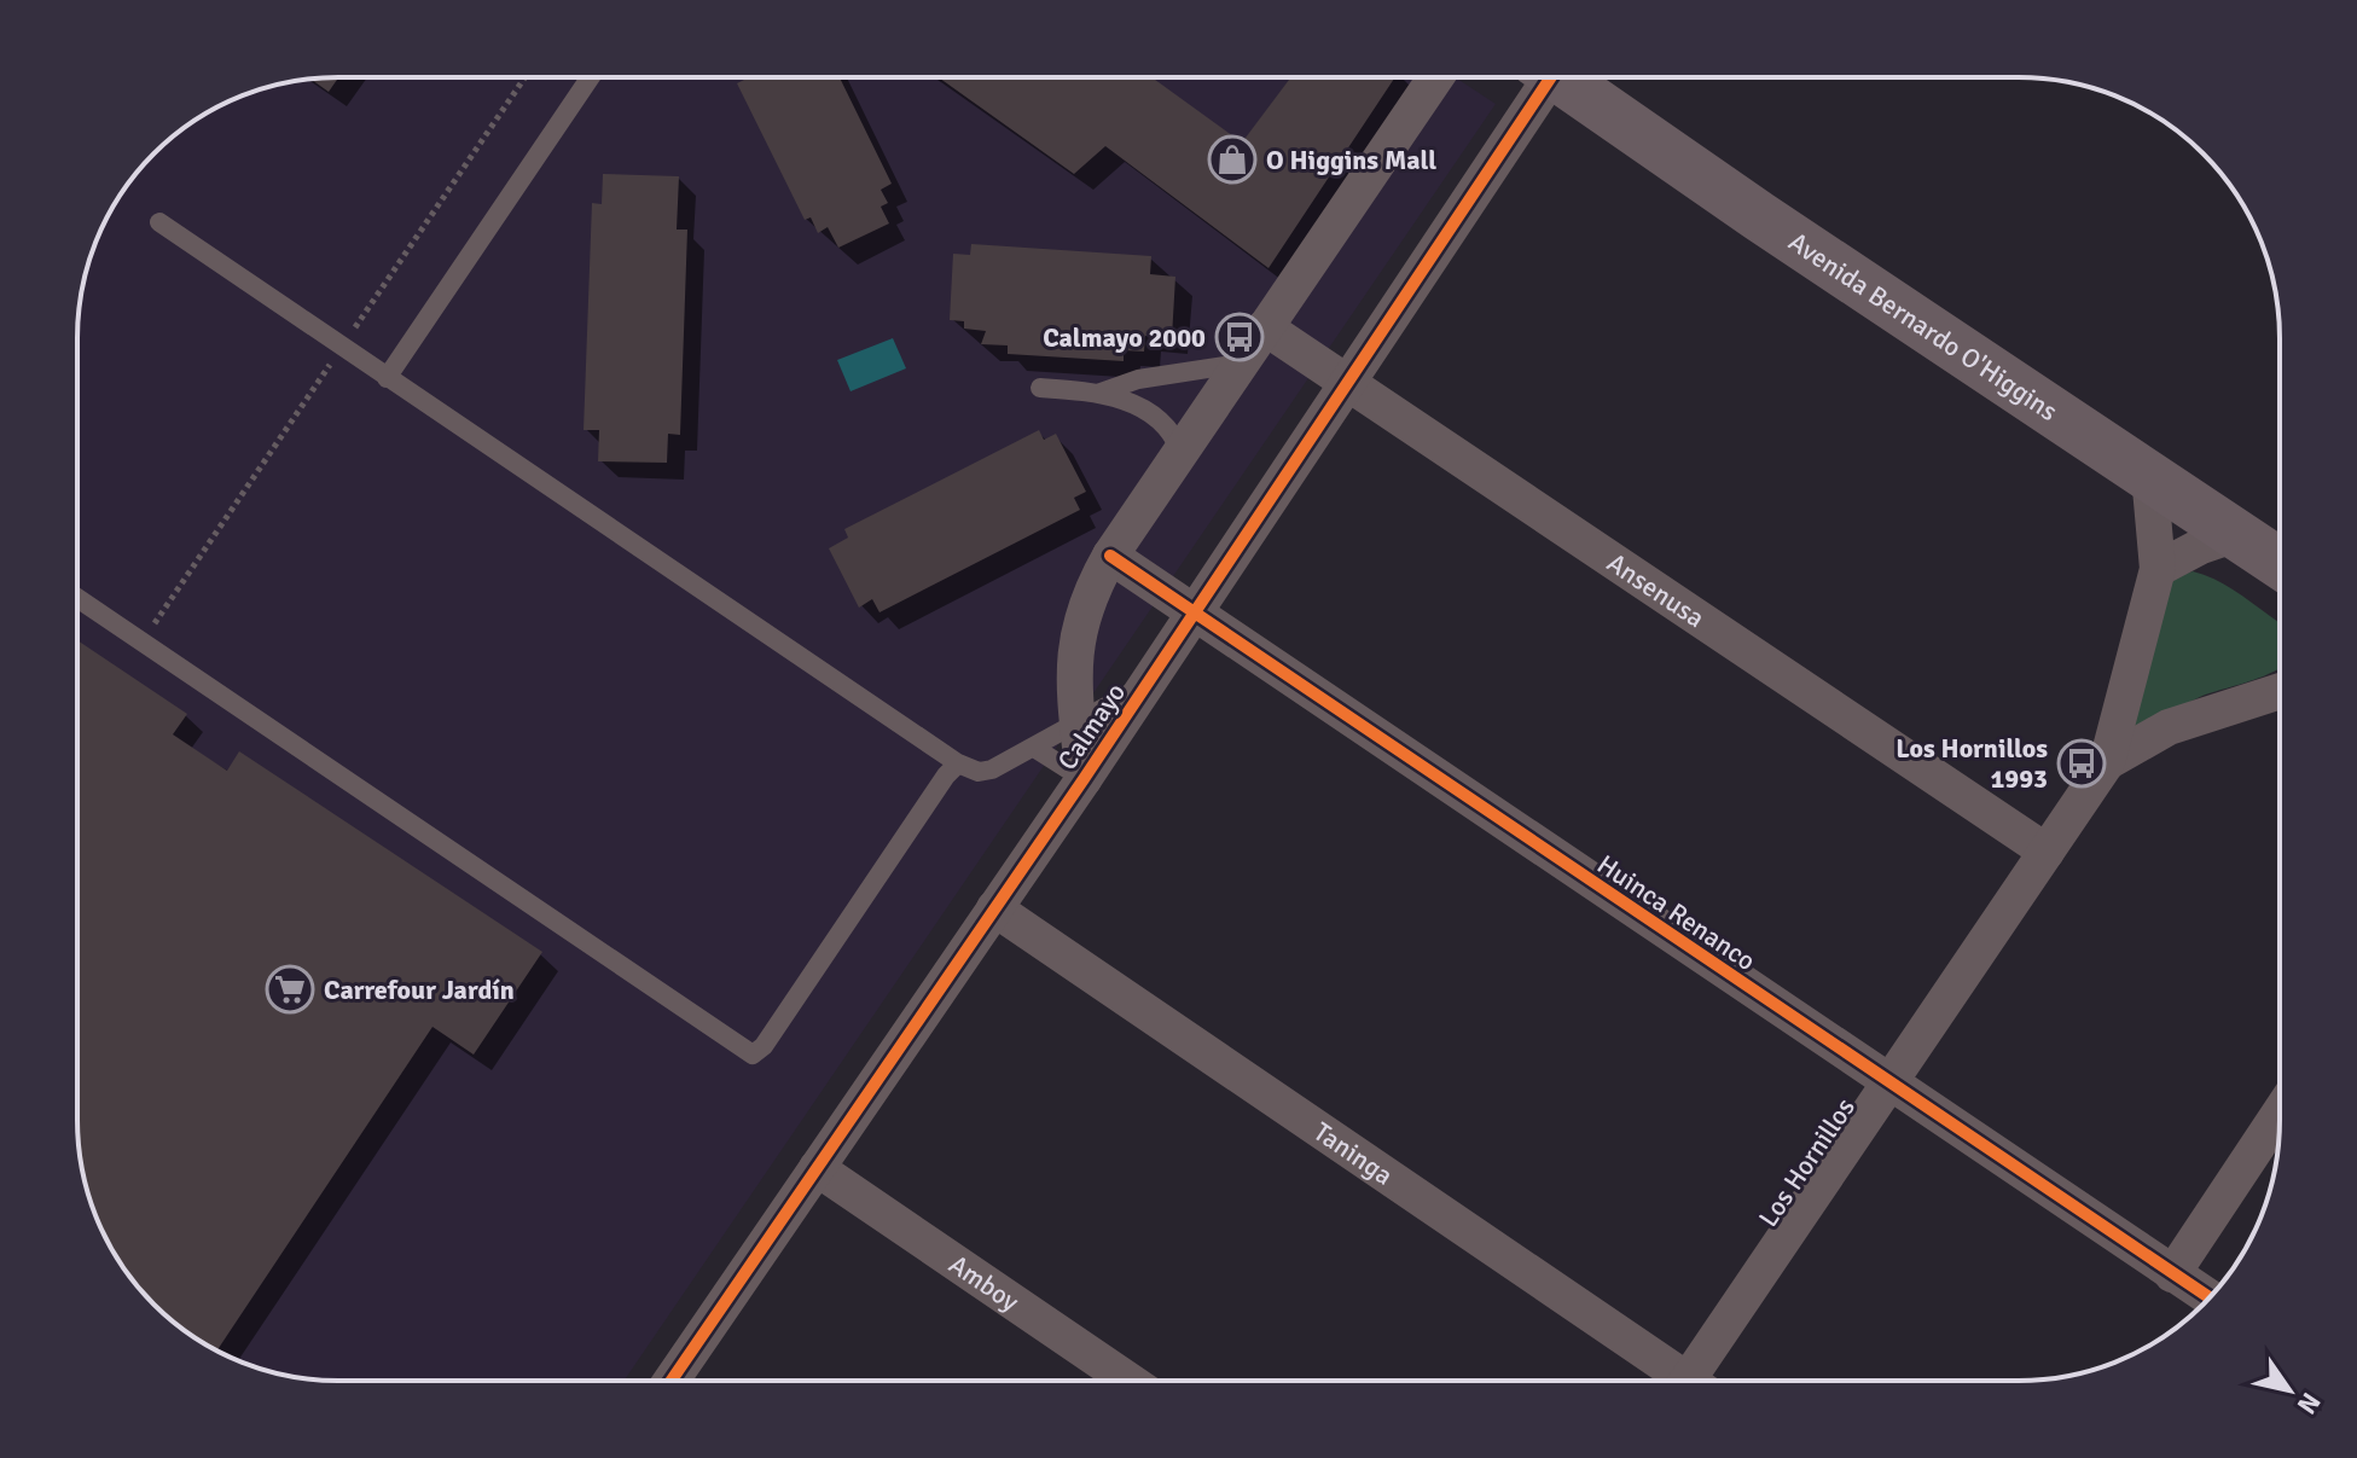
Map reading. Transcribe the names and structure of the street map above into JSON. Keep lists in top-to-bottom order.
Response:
{
  "streets": {
    "main road": ["Avenida Bernardo O'Higgins"],
    "street": [
      "Ansenusa",
      "Calmayo",
      "Huinca Renanco",
      "Taninga",
      "Los Hornillos",
      "Amboy"
    ]
  },
  "crossings": [
    ["Avenida Bernardo O'Higgins", "Los Hornillos"],
    ["Ansenusa", "Calmayo"],
    ["Ansenusa", "Los Hornillos"],
    ["Calmayo", "Huinca Renanco"],
    ["Calmayo", "Taninga"],
    ["Calmayo", "Amboy"],
    ["Huinca Renanco", "Los Hornillos"]
  ],
  "places": {
    "shop": ["O Higgins Mall"],
    "bus stop": ["Calmayo 2000", "Los Hornillos 1993"],
    "supermarket": ["Carrefour Jardín"]
  },
  "north": "bottom right"
}
